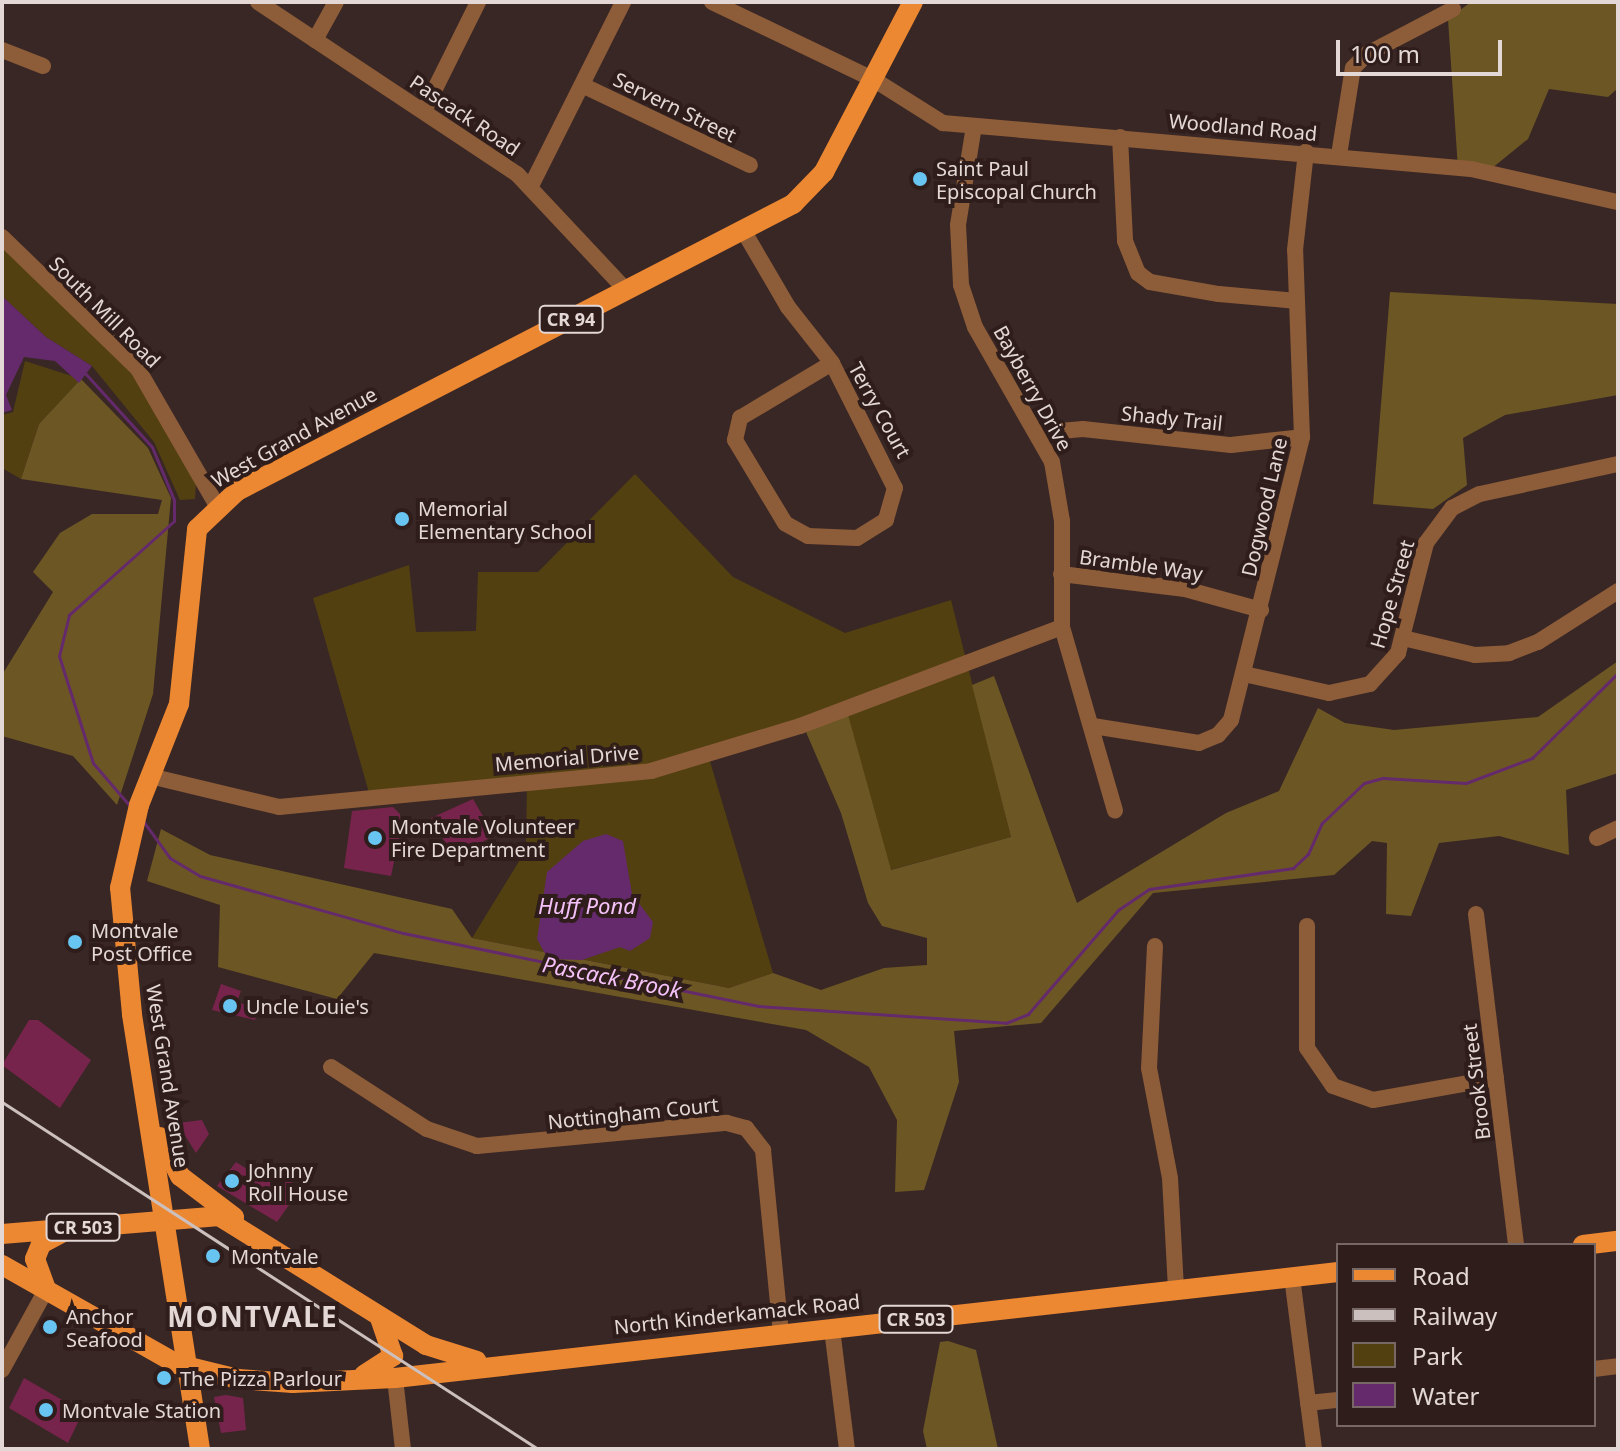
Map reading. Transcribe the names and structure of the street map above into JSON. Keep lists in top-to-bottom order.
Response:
{
  "streets": {
    "main road": [
      "CR 94",
      "West Grand Avenue",
      "CR 503",
      "North Kinderkamack Road"
    ],
    "street": [
      "Servern Street",
      "Pascack Road",
      "Woodland Road",
      "South Mill Road",
      "Bayberry Drive",
      "Terry Court",
      "Shady Trail",
      "Dogwood Lane",
      "Bramble Way",
      "Hope Street",
      "Memorial Drive",
      "Brook Street",
      "Nottingham Court"
    ]
  },
  "crossings": [
    ["Pascack Road", "West Grand Avenue"],
    ["Woodland Road", "CR 94"],
    ["Woodland Road", "Bayberry Drive"],
    ["Woodland Road", "West Grand Avenue"],
    ["Woodland Road", "Dogwood Lane"],
    ["South Mill Road", "West Grand Avenue"],
    ["CR 94", "West Grand Avenue"],
    ["CR 94", "CR 503"],
    ["CR 94", "North Kinderkamack Road"],
    ["Bayberry Drive", "Shady Trail"],
    ["Bayberry Drive", "Dogwood Lane"],
    ["Bayberry Drive", "Bramble Way"],
    ["Bayberry Drive", "Memorial Drive"],
    ["Terry Court", "West Grand Avenue"],
    ["Shady Trail", "Dogwood Lane"],
    ["West Grand Avenue", "Memorial Drive"],
    ["West Grand Avenue", "CR 503"],
    ["West Grand Avenue", "North Kinderkamack Road"],
    ["Dogwood Lane", "Bramble Way"],
    ["Dogwood Lane", "Hope Street"],
    ["Nottingham Court", "North Kinderkamack Road"],
    ["CR 503", "North Kinderkamack Road"]
  ],
  "districts": ["MONTVALE"],
  "water": ["Huff Pond", "Pascack Brook"],
  "places": [
    "Saint Paul Episcopal Church",
    "Memorial Elementary School",
    "Montvale Volunteer Fire Department",
    "Montvale Post Office",
    "Uncle Louie's",
    "Johnny Roll House",
    "Montvale",
    "Anchor Seafood",
    "The Pizza Parlour",
    "Montvale Station"
  ],
  "legend": [
    "Road",
    "Railway",
    "Park",
    "Water"
  ],
  "scale_bar": "100 m"
}
